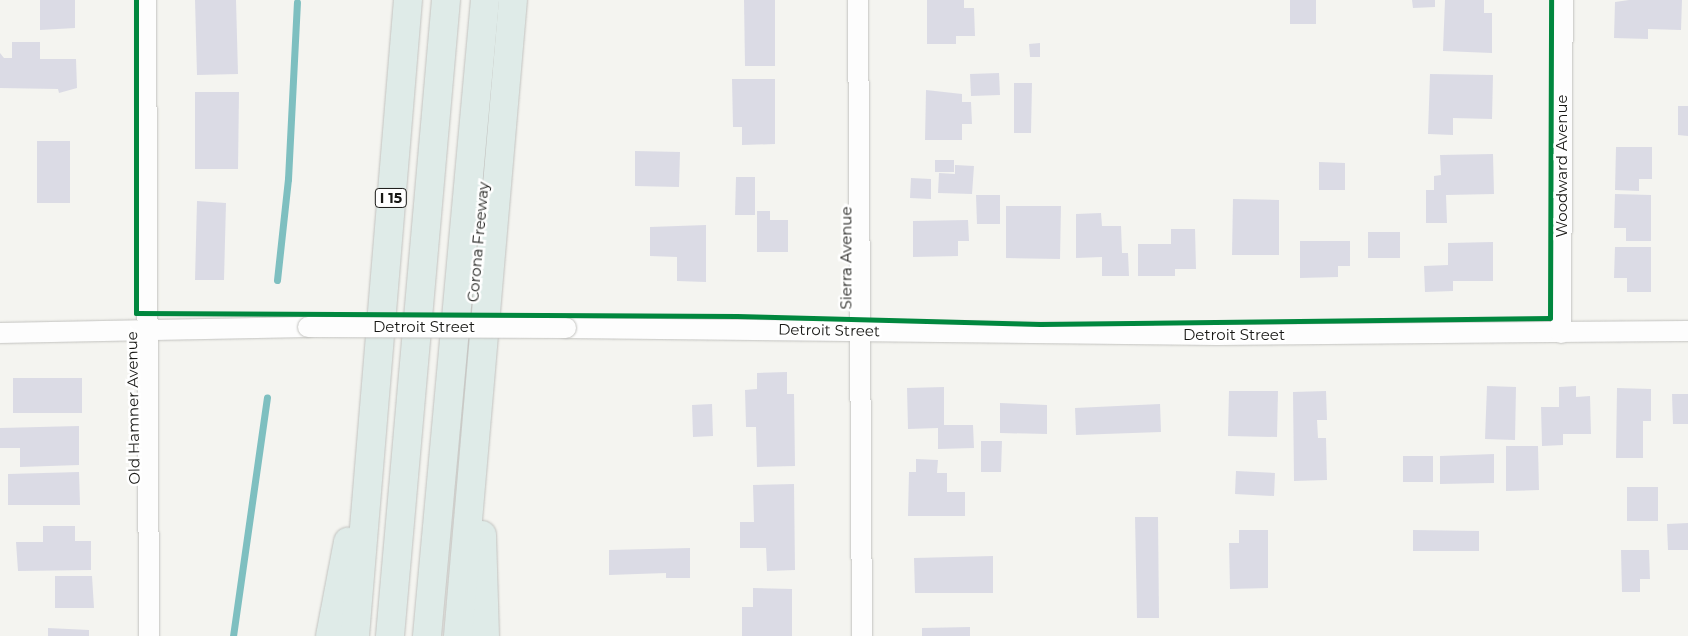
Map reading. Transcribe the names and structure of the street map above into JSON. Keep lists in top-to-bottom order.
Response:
{
  "streets": {
    "highway": ["I 15", "Corona Freeway"],
    "street": [
      "Woodward Avenue",
      "Sierra Avenue",
      "Detroit Street",
      "Old Hamner Avenue"
    ]
  },
  "crossings": [
    ["Woodward Avenue", "Detroit Street"],
    ["Sierra Avenue", "Detroit Street"],
    ["Detroit Street", "Old Hamner Avenue"]
  ]
}
